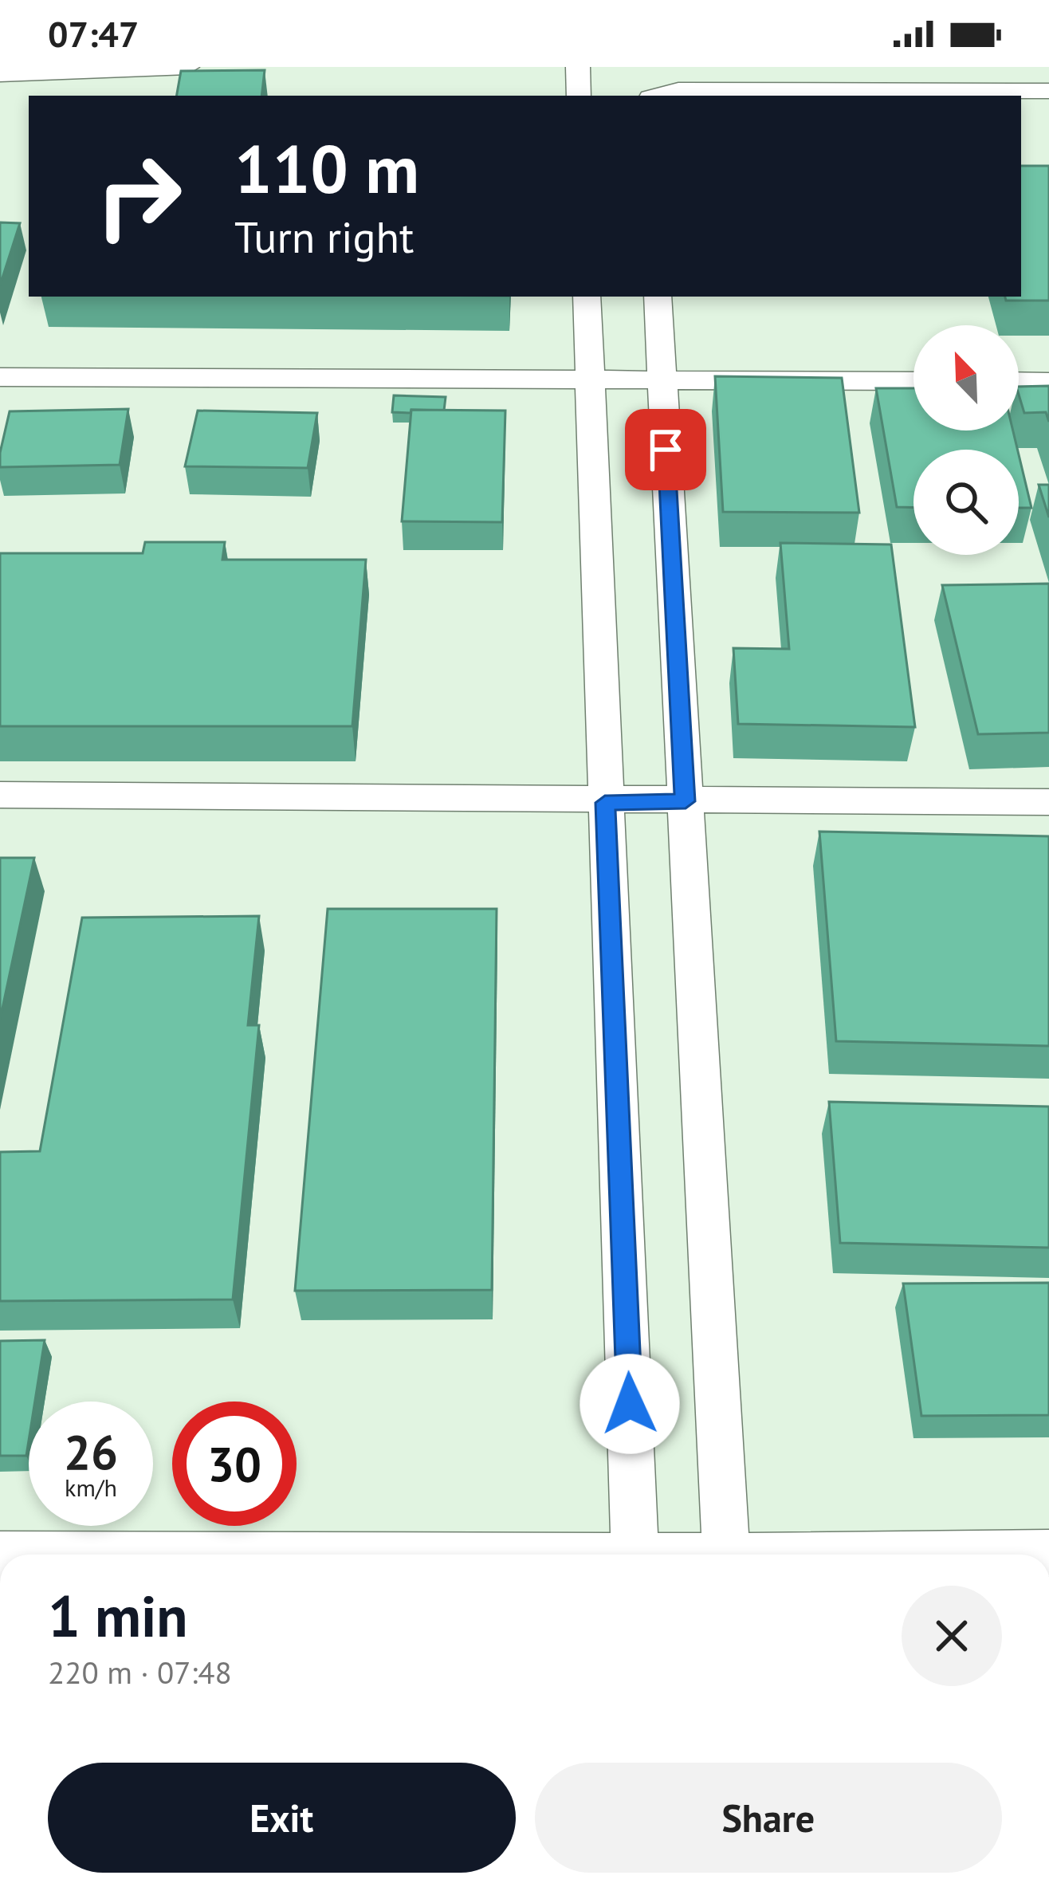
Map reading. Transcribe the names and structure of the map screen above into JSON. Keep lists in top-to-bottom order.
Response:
{
  "north": "top left",
  "page": {
    "status": "07:47",
    "turn": ["110 m", "Turn right"],
    "speed": "26 km/h",
    "limit": "30",
    "heading": ["1 min", "220 m · 07:48"],
    "buttons": ["Exit", "Share"]
  }
}
